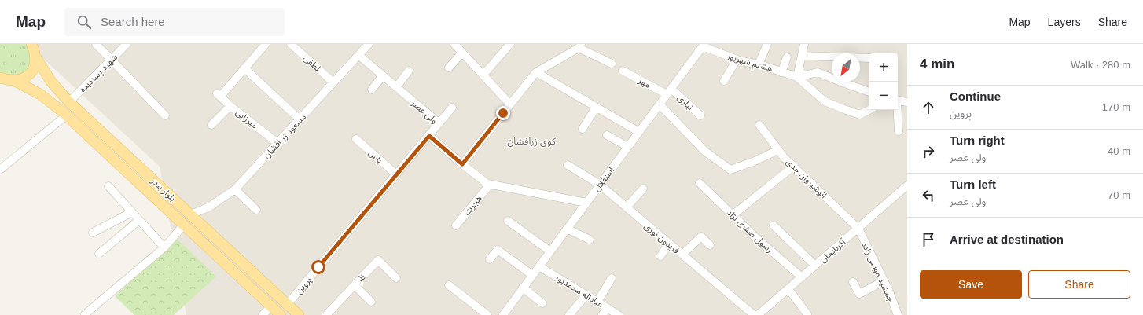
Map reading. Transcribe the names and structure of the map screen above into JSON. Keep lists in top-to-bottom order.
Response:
{
  "streets": {
    "main road": ["بلوار بندر"],
    "street": [
      "هشتم شهریور",
      "لطفی",
      "شهید پسندیده",
      "مهر",
      "نیازی",
      "ولی عصر",
      "میرزایی",
      "مسعود زر افشان",
      "یاس",
      "انوشیروان جدی",
      "استقلال",
      "هجرت",
      "رسول صفری نژاد",
      "فریدون نوری",
      "آذربایجان",
      "جمشید موسی زاده",
      "ناز",
      "پروین",
      "عباداله محمدپور"
    ]
  },
  "crossings": [
    ["هشتم شهریور", "استقلال"],
    ["لطفی", "مسعود زر افشان"],
    ["شهید پسندیده", "بلوار بندر"],
    ["مهر", "نیازی"],
    ["مهر", "استقلال"],
    ["نیازی", "استقلال"],
    ["ولی عصر", "مسعود زر افشان"],
    ["ولی عصر", "هجرت"],
    ["ولی عصر", "پروین"],
    ["میرزایی", "مسعود زر افشان"],
    ["مسعود زر افشان", "بلوار بندر"],
    ["یاس", "پروین"],
    ["انوشیروان جدی", "آذربایجان"],
    ["انوشیروان جدی", "جمشید موسی زاده"],
    ["استقلال", "فریدون نوری"],
    ["استقلال", "عباداله محمدپور"],
    ["بلوار بندر", "پروین"],
    ["رسول صفری نژاد", "آذربایجان"],
    ["آذربایجان", "جمشید موسی زاده"]
  ],
  "districts": ["کوی زرافشان"],
  "north": "bottom left",
  "page": {
    "header": "Map",
    "search": "Search here",
    "nav": ["Map", "Layers", "Share"],
    "heading": ["4 min", "Walk · 280 m"],
    "map_buttons": ["+", "−"],
    "list": [
      ["Continue", "پروین", "170 m"],
      ["Turn right", "ولی عصر", "40 m"],
      ["Turn left", "ولی عصر", "70 m"],
      "Arrive at destination"
    ],
    "buttons": ["Save", "Share"]
  }
}
